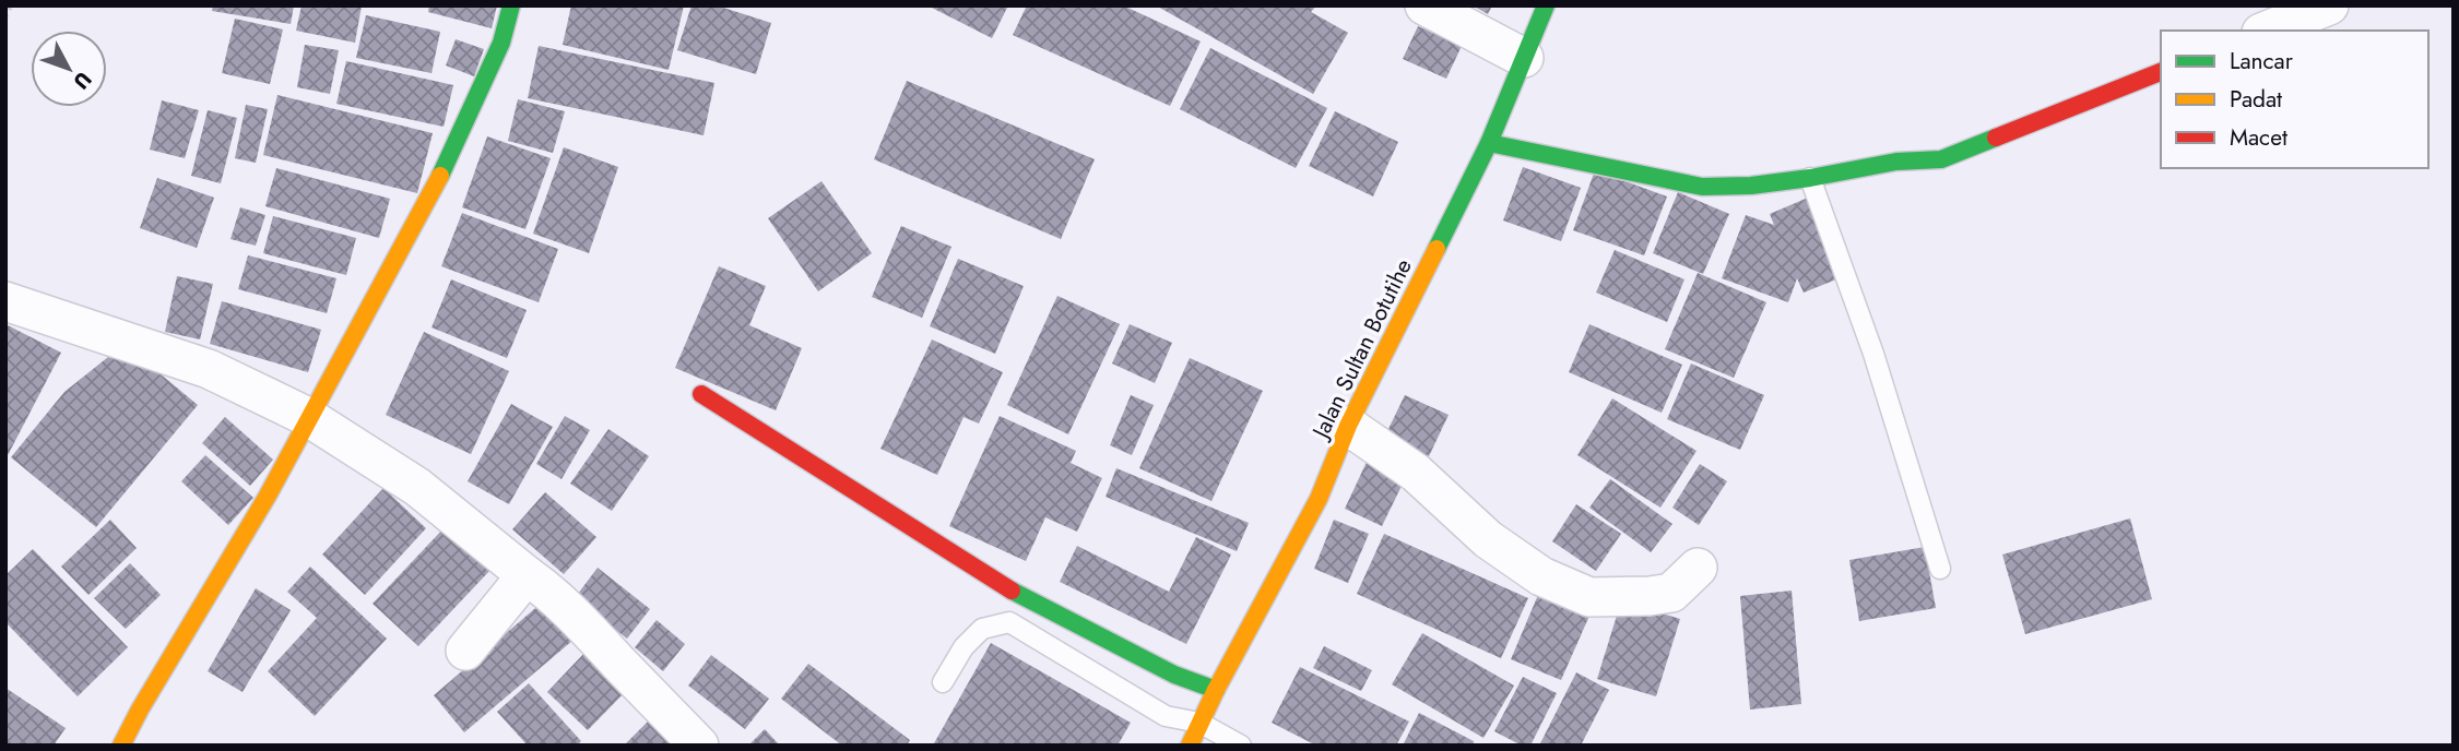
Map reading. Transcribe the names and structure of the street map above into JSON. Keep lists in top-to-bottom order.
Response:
{
  "streets": {
    "street": ["Jalan Sultan Botutihe"]
  },
  "legend": ["Lancar", "Padat", "Macet"],
  "north": "bottom right"
}
